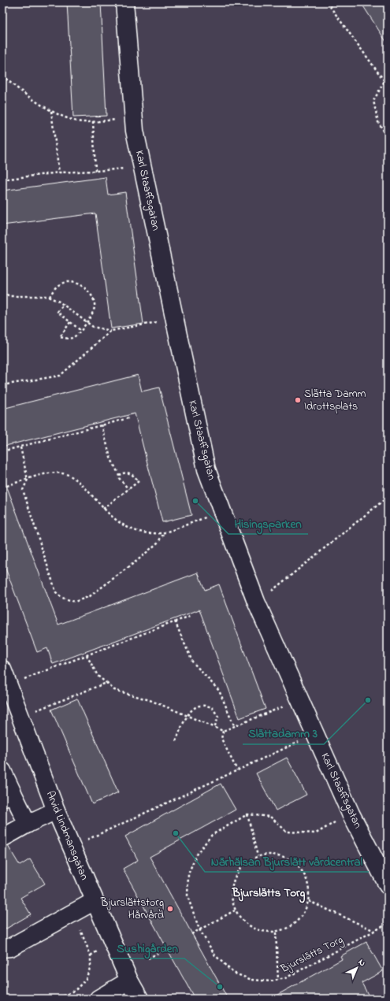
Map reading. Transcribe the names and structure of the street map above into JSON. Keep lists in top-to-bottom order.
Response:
{
  "streets": {
    "street": ["Karl Staaffsgatan", "Arvid Lindmansgatan"],
    "path": ["Bjurslätts Torg"]
  },
  "districts": ["Bjurslätts Torg"],
  "places": [
    "Slätta Damm Idrottsplats",
    "Hisingsparken",
    "Slättadamm 3",
    "Närhälsan Bjurslätt vårdcentral",
    "Bjurslättstorg Hårvård",
    "Sushigården"
  ],
  "north": "top right"
}
